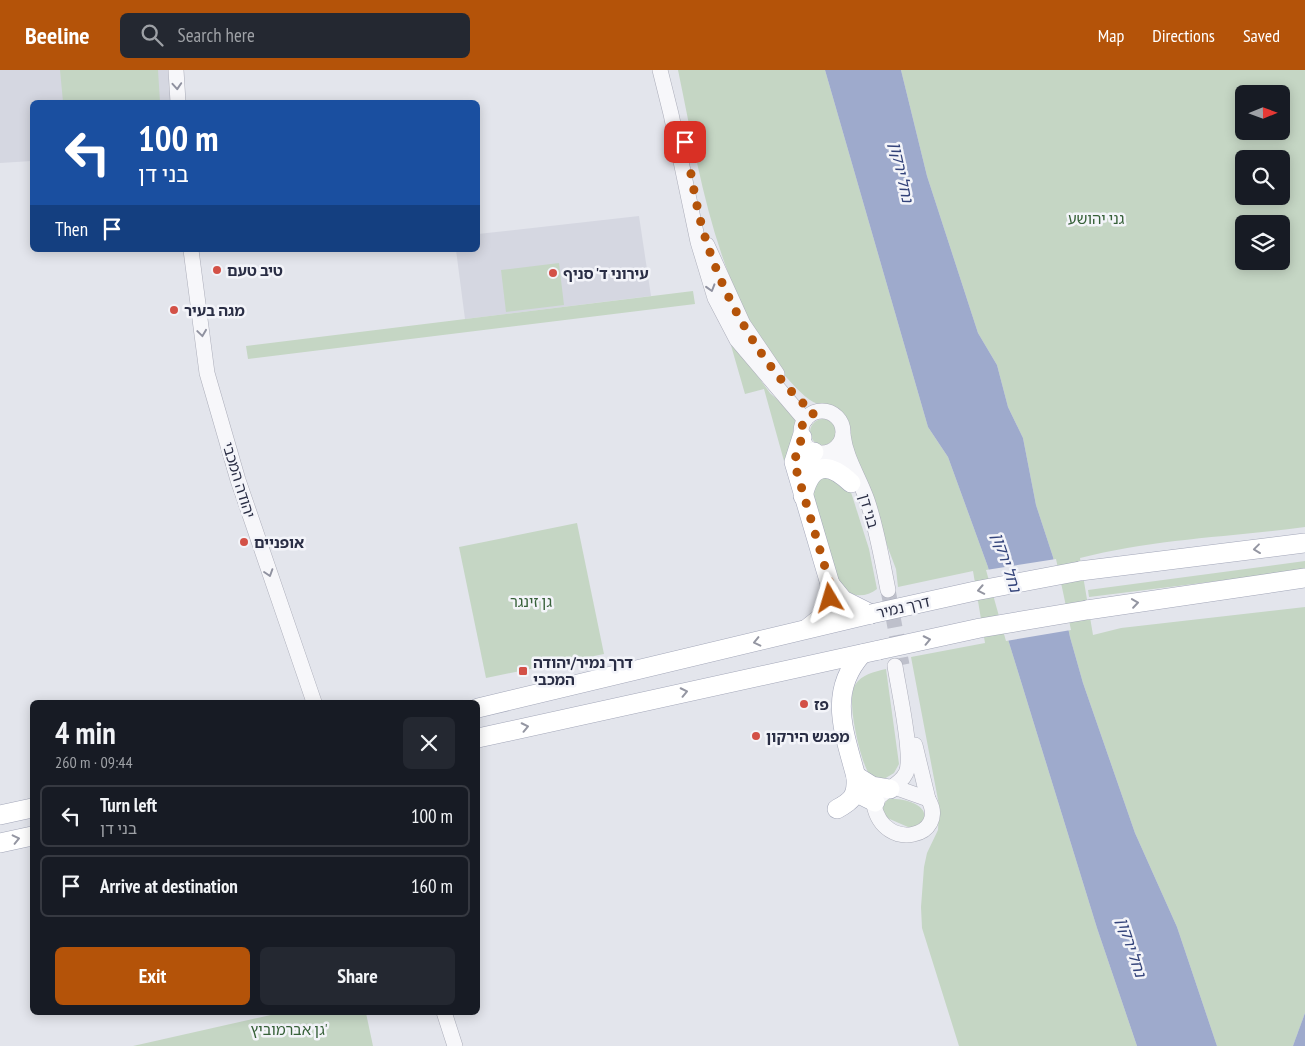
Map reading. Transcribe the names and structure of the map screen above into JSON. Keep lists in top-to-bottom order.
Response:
{
  "streets": {
    "main road": ["דרך נמיר"],
    "street": ["יהודה המכבי", "בני דן"]
  },
  "one_way": ["יהודה המכבי"],
  "water": ["נחל ירקון"],
  "parks": ["גני יהושע", "גן זינגר", "גן אברמוביץ'"],
  "places": {
    "other": [
      "טיב טעם",
      "עירוני ד' סניף",
      "מגה בעיר",
      "אופניים",
      "פז",
      "מפגש הירקון"
    ],
    "transit": ["דרך נמיר/יהודה המכבי"]
  },
  "north": "right",
  "page": {
    "header": "Beeline",
    "search": "Search here",
    "nav": ["Map", "Directions", "Saved"],
    "turn": ["100 m", "בני דן"],
    "then": "Then",
    "heading": ["4 min", "260 m · 09:44"],
    "list": [
      {
        "name": "Turn left",
        "note": "בני דן",
        "value": "100 m"
      },
      {
        "name": "Arrive at destination",
        "value": "160 m"
      }
    ],
    "buttons": ["Exit", "Share"]
  }
}
